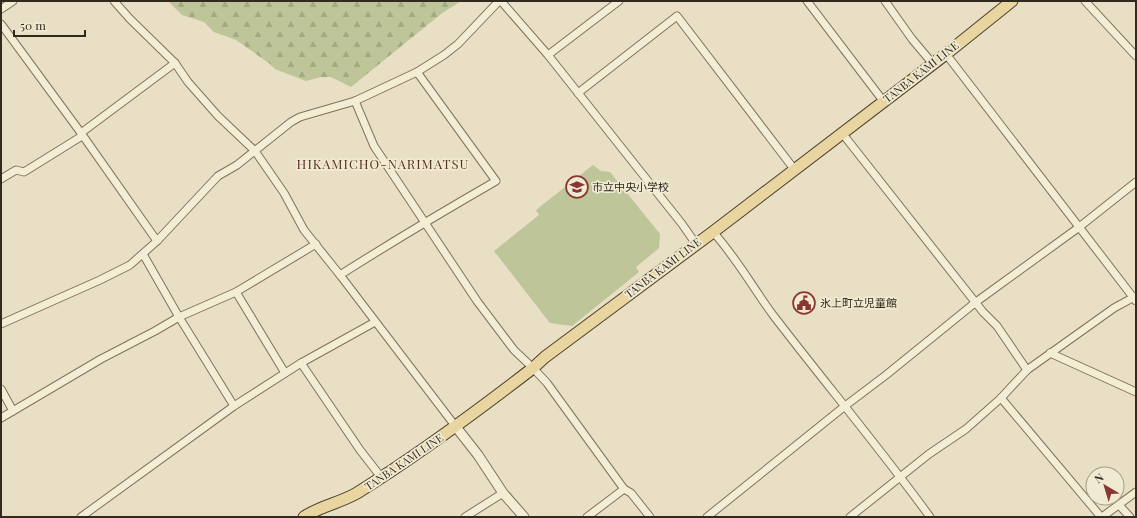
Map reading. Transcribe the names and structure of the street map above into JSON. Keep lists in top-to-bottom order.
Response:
{
  "streets": {
    "main road": ["TANBA KAMI LINE"]
  },
  "districts": ["HIKAMICHO-NARIMATSU"],
  "places": {
    "school or university": ["市立中央小学校"],
    "public building": ["氷上町立児童館"]
  },
  "scale_bar": "50 m",
  "north": "top left"
}
